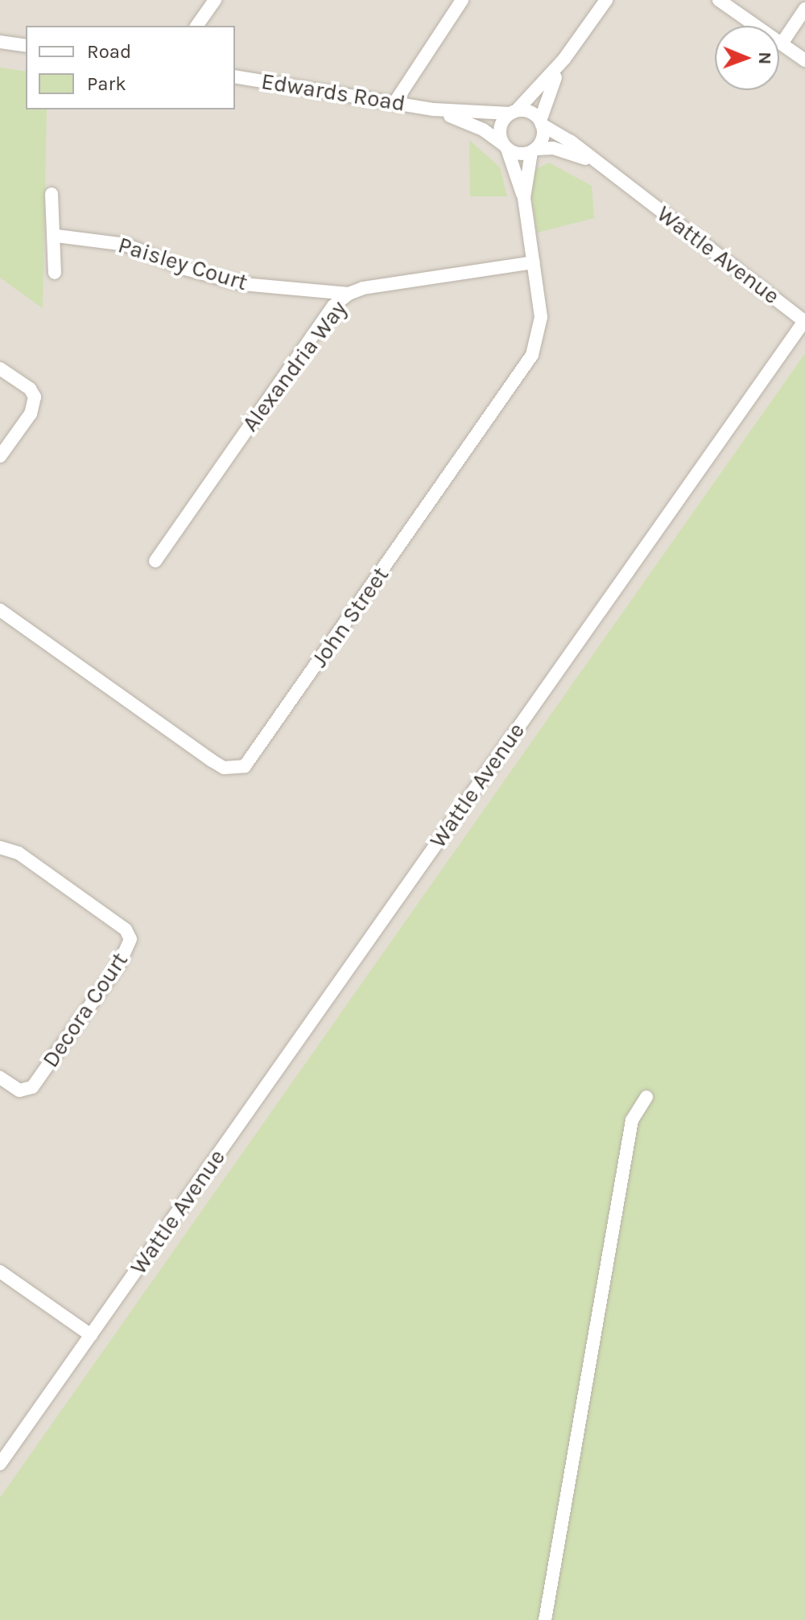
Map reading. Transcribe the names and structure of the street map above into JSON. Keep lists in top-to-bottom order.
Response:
{
  "streets": {
    "street": [
      "Edwards Road",
      "Wattle Avenue",
      "Paisley Court",
      "Alexandria Way",
      "John Street",
      "Decora Court"
    ]
  },
  "crossings": [
    ["Edwards Road", "Wattle Avenue"],
    ["Edwards Road", "John Street"],
    ["Wattle Avenue", "John Street"],
    ["Paisley Court", "Alexandria Way"],
    ["Alexandria Way", "John Street"]
  ],
  "legend": ["Road", "Park"],
  "north": "right"
}
